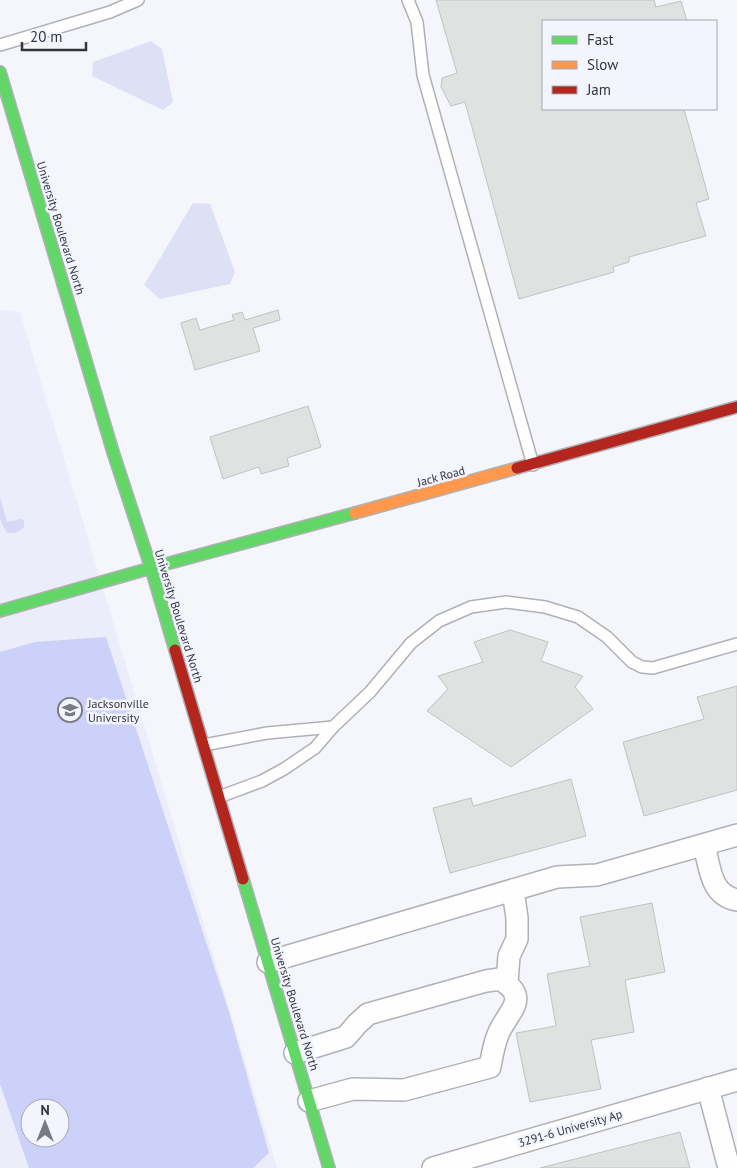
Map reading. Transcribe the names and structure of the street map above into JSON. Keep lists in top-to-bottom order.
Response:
{
  "streets": {
    "main road": ["University Boulevard North", "Jack Road"],
    "street": ["3291-6 University Ap"]
  },
  "crossings": [
    ["University Boulevard North", "Jack Road"]
  ],
  "places": {
    "school or university": ["Jacksonville University"]
  },
  "legend": ["Fast", "Slow", "Jam"],
  "scale_bar": "20 m",
  "north": "top"
}
